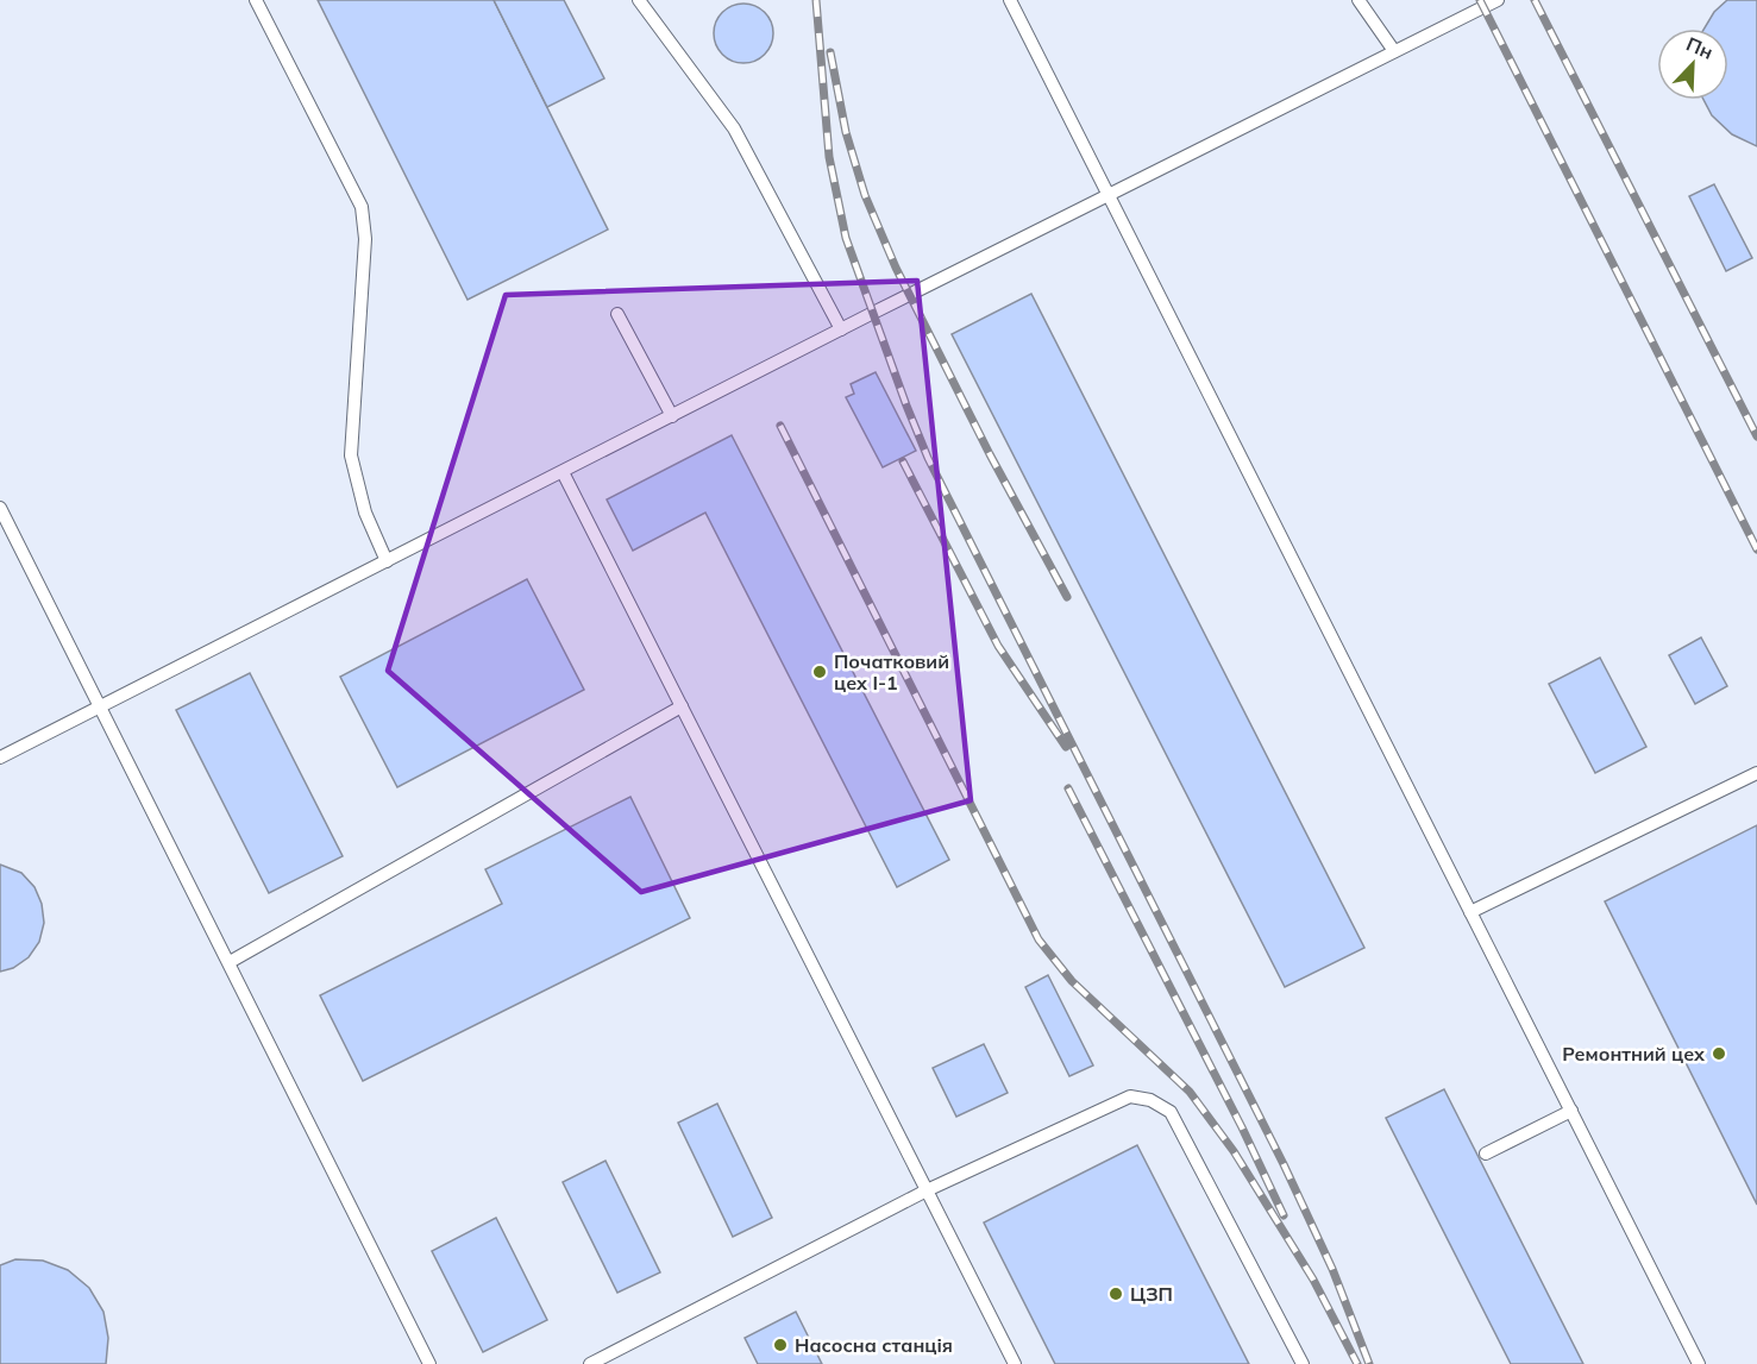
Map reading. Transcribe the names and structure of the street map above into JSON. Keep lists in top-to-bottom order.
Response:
{
  "places": [
    "Початковий цех І-1",
    "Ремонтний цех",
    "ЦЗП",
    "Насосна станція"
  ],
  "north": "top right"
}
